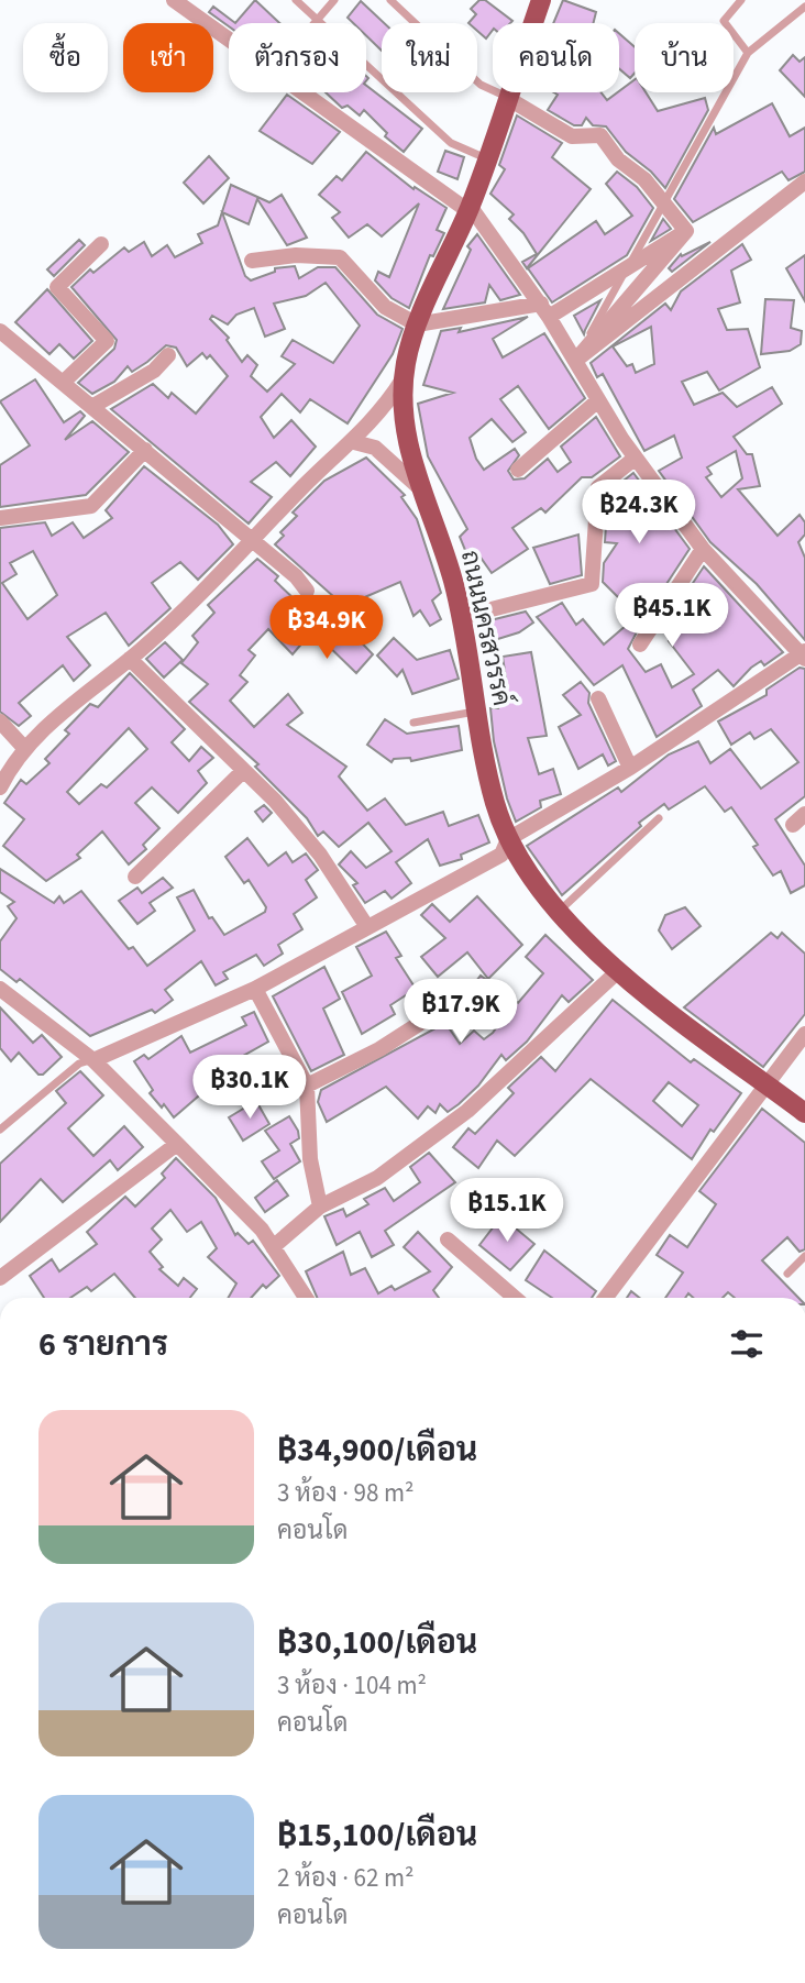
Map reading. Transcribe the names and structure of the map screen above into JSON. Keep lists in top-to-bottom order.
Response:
{
  "streets": {
    "main road": ["ถนนนครสวรรค์"]
  },
  "page": {
    "chip": [
      "ซื้อ",
      "เช่า",
      "ตัวกรอง",
      "ใหม่",
      "คอนโด",
      "บ้าน"
    ],
    "price": [
      "฿24.3K",
      "฿45.1K",
      "฿34.9K",
      "฿17.9K",
      "฿30.1K",
      "฿15.1K"
    ],
    "heading": "6 รายการ",
    "list": [
      {
        "name": "฿34,900/เดือน",
        "note": "3 ห้อง · 98 m² · คอนโด"
      },
      {
        "name": "฿30,100/เดือน",
        "note": "3 ห้อง · 104 m² · คอนโด"
      },
      {
        "name": "฿15,100/เดือน",
        "note": "2 ห้อง · 62 m² · คอนโด"
      }
    ]
  }
}
